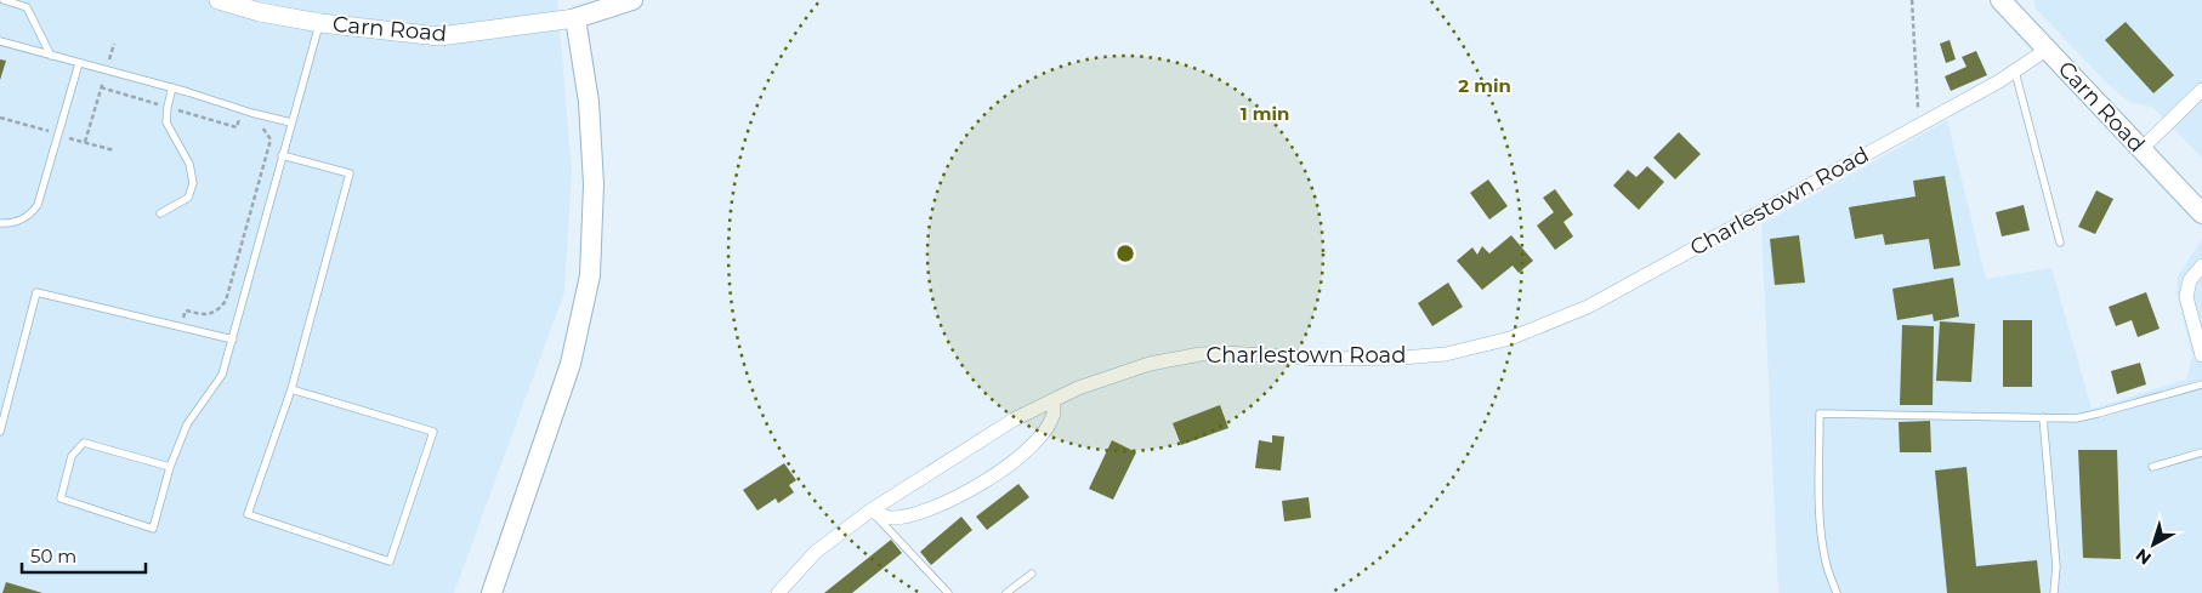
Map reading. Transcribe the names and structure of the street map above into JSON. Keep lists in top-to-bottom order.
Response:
{
  "streets": {
    "main road": ["Carn Road"],
    "street": ["Charlestown Road"]
  },
  "crossings": [
    ["Carn Road", "Charlestown Road"]
  ],
  "scale_bar": "50 m",
  "north": "bottom left",
  "rings": ["2 min", "1 min"]
}
